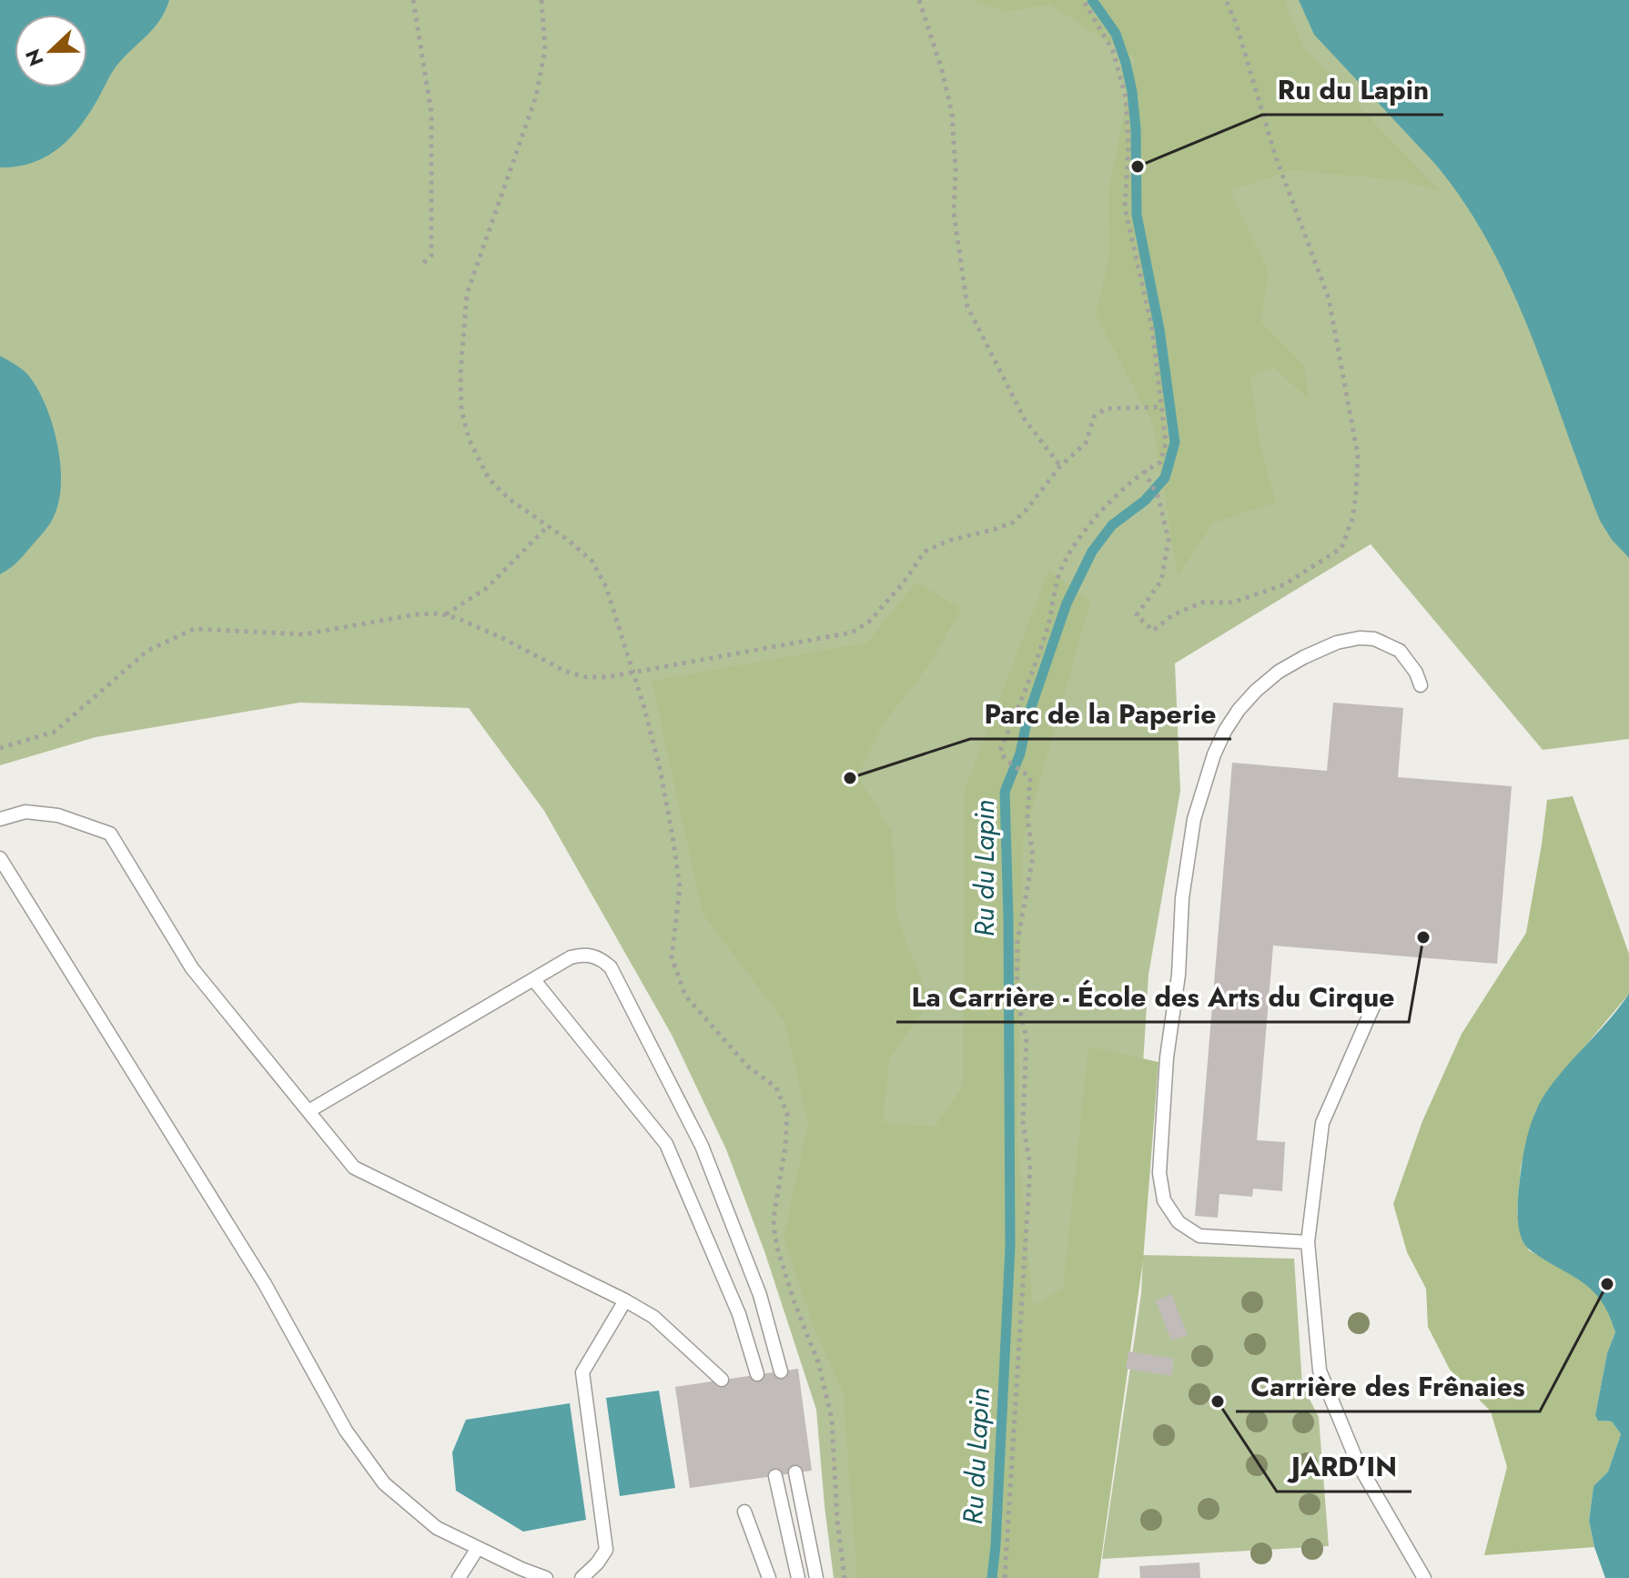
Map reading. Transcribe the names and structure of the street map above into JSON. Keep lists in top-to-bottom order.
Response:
{
  "water": ["Ru du Lapin"],
  "places": [
    "Ru du Lapin",
    "Parc de la Paperie",
    "La Carrière - École des Arts du Cirque",
    "Carrière des Frênaies",
    "JARD'IN"
  ],
  "north": "left"
}
